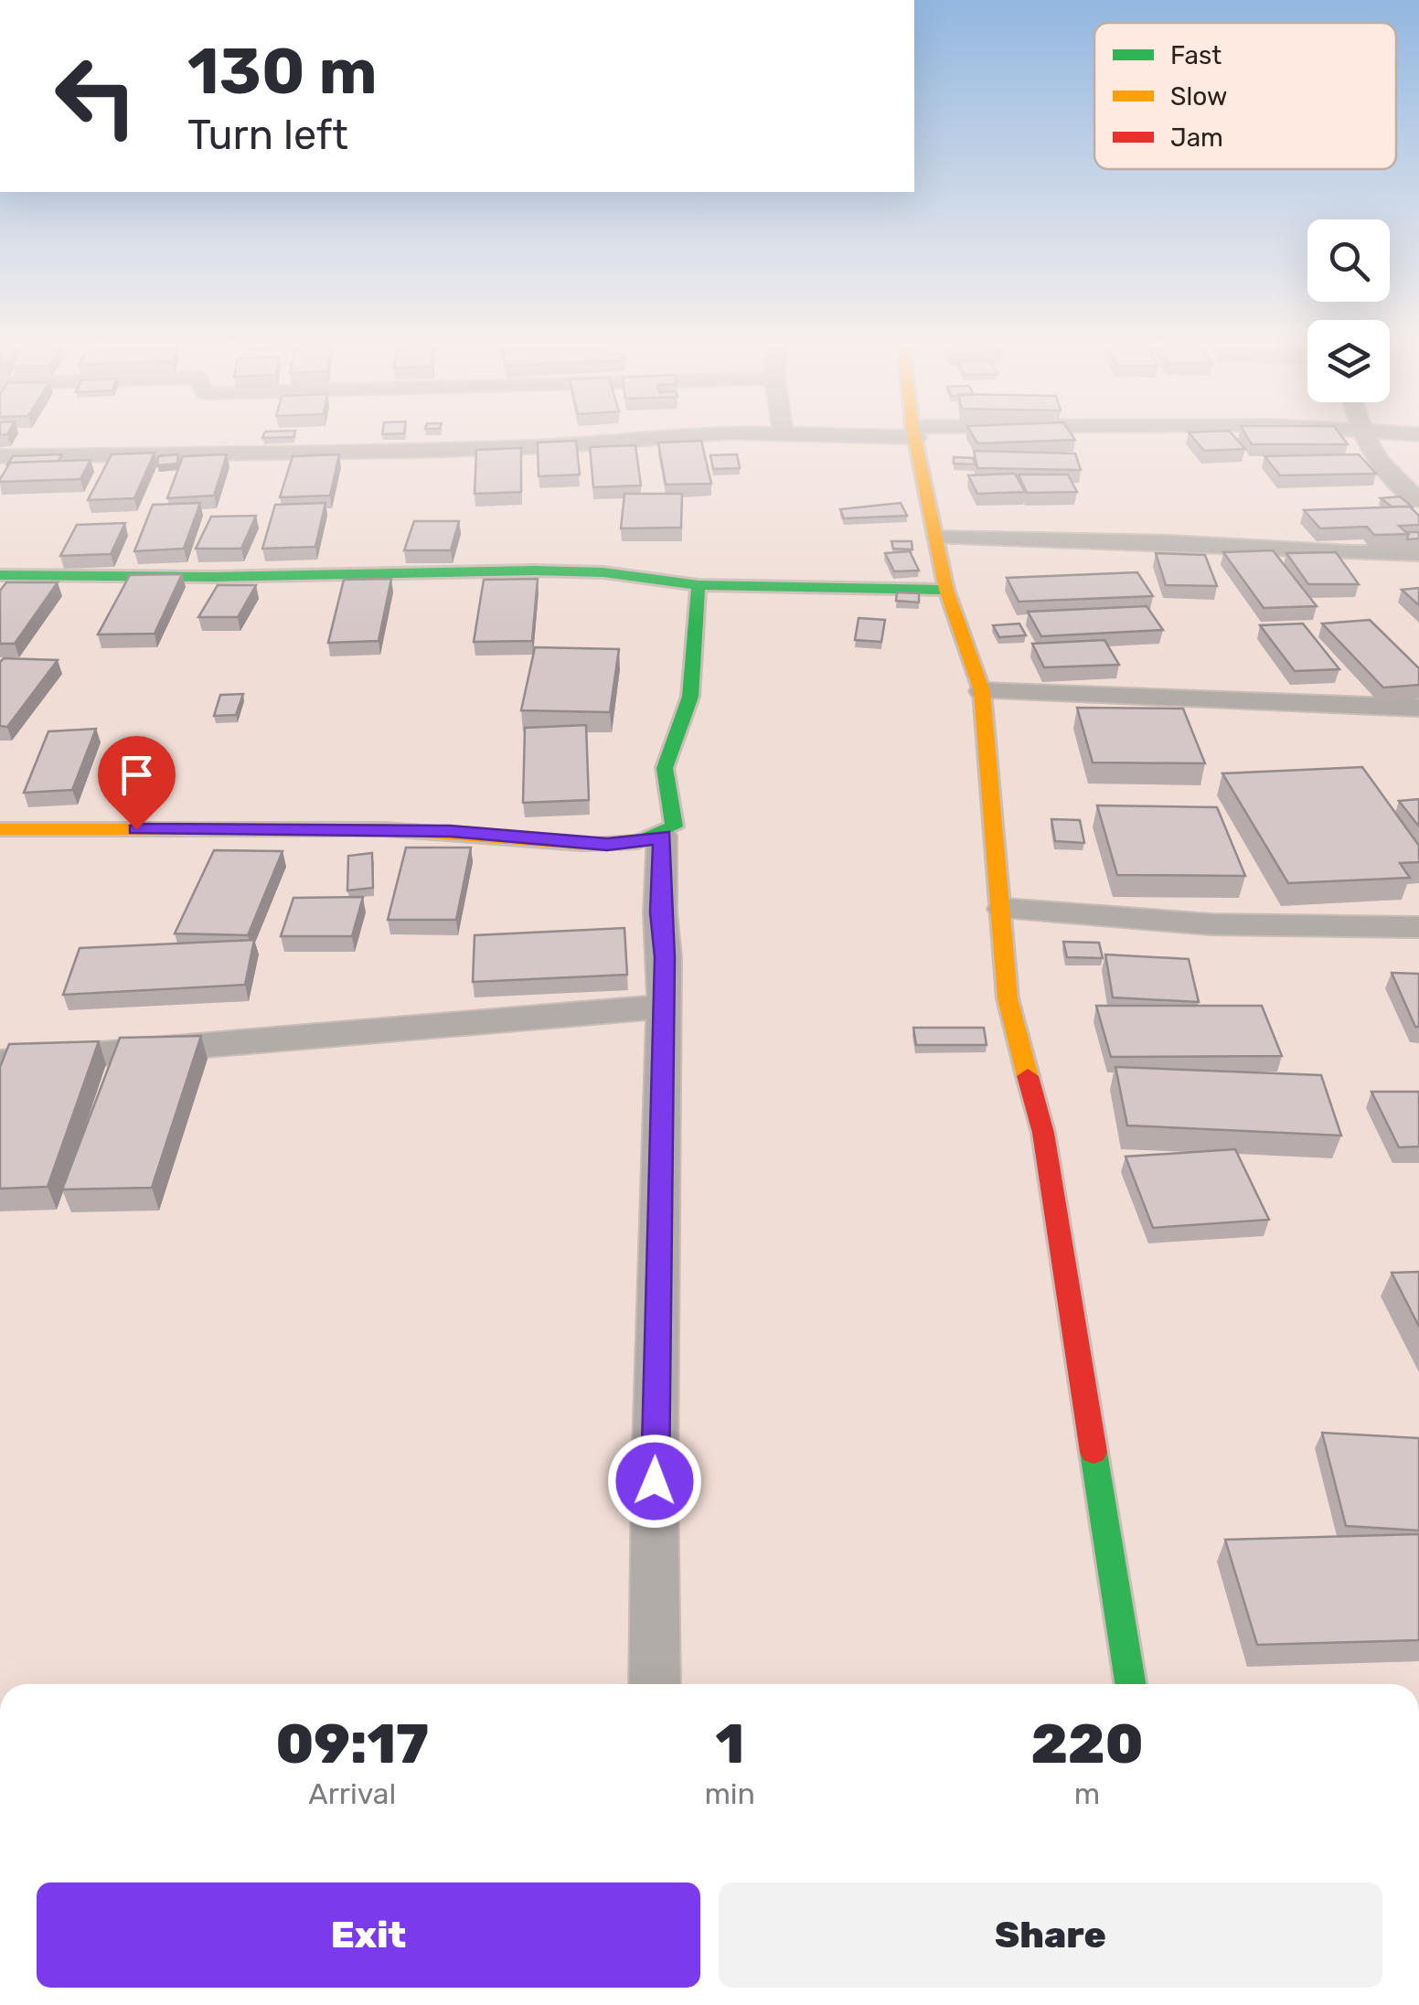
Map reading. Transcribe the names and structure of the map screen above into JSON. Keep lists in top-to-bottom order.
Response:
{
  "legend": ["Fast", "Slow", "Jam"],
  "page": {
    "turn": ["130 m", "Turn left"],
    "eta": [
      "09:17",
      "Arrival",
      "1",
      "min",
      "220",
      "m"
    ],
    "buttons": ["Exit", "Share"]
  }
}
